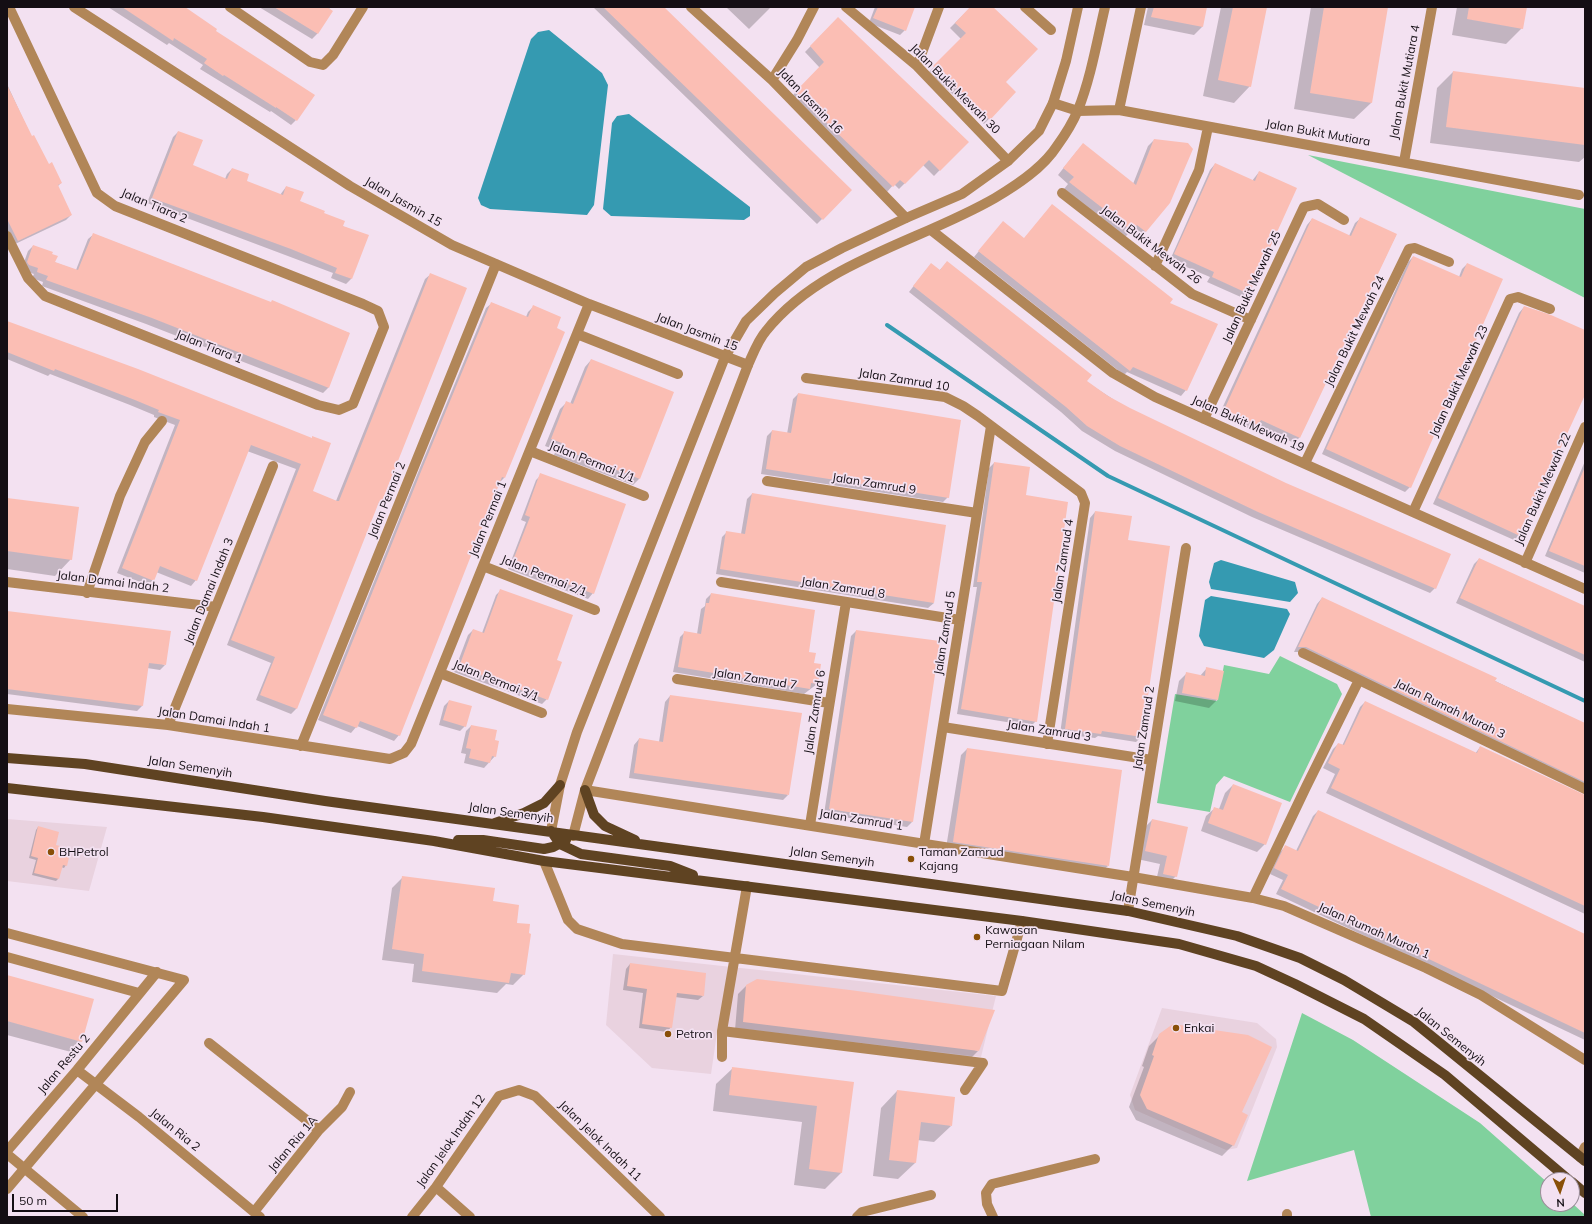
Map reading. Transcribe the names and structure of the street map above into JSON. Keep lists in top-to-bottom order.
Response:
{
  "streets": {
    "main road": ["Jalan Semenyih"],
    "street": [
      "Jalan Bukit Mutiara 4",
      "Jalan Bukit Mewah 30",
      "Jalan Jasmin 16",
      "Jalan Bukit Mutiara",
      "Jalan Jasmin 15",
      "Jalan Tiara 2",
      "Jalan Bukit Mewah 26",
      "Jalan Bukit Mewah 25",
      "Jalan Bukit Mewah 24",
      "Jalan Tiara 1",
      "Jalan Zamrud 10",
      "Jalan Bukit Mewah 23",
      "Jalan Bukit Mewah 19",
      "Jalan Permai 1/1",
      "Jalan Zamrud 9",
      "Jalan Bukit Mewah 22",
      "Jalan Permai 2",
      "Jalan Permai 1",
      "Jalan Zamrud 4",
      "Jalan Permai 2/1",
      "Jalan Damai Indah 2",
      "Jalan Zamrud 8",
      "Jalan Damai Indah 3",
      "Jalan Zamrud 5",
      "Jalan Zamrud 7",
      "Jalan Permai 3/1",
      "Jalan Rumah Murah 3",
      "Jalan Zamrud 6",
      "Jalan Damai Indah 1",
      "Jalan Zamrud 2",
      "Jalan Zamrud 3",
      "Jalan Zamrud 1",
      "Jalan Rumah Murah 1",
      "Jalan Restu 2",
      "Jalan Ria 2",
      "Jalan Jelok Indah 12",
      "Jalan Jelok Indah 11",
      "Jalan Ria 1A"
    ]
  },
  "crossings": [
    ["Jalan Bukit Mutiara 4", "Jalan Bukit Mutiara"],
    ["Jalan Jasmin 15", "Jalan Permai 2"],
    ["Jalan Jasmin 15", "Jalan Permai 1"],
    ["Jalan Tiara 2", "Jalan Tiara 1"],
    ["Jalan Bukit Mewah 26", "Jalan Bukit Mewah 25"],
    ["Jalan Bukit Mewah 25", "Jalan Bukit Mewah 19"],
    ["Jalan Bukit Mewah 24", "Jalan Bukit Mewah 19"],
    ["Jalan Zamrud 10", "Jalan Zamrud 4"],
    ["Jalan Zamrud 10", "Jalan Zamrud 5"],
    ["Jalan Bukit Mewah 23", "Jalan Bukit Mewah 19"],
    ["Jalan Bukit Mewah 19", "Jalan Bukit Mewah 22"],
    ["Jalan Permai 1/1", "Jalan Permai 1"],
    ["Jalan Zamrud 9", "Jalan Zamrud 5"],
    ["Jalan Permai 2", "Jalan Damai Indah 1"],
    ["Jalan Permai 1", "Jalan Permai 2/1"],
    ["Jalan Permai 1", "Jalan Permai 3/1"],
    ["Jalan Permai 1", "Jalan Damai Indah 1"],
    ["Jalan Zamrud 4", "Jalan Zamrud 5"],
    ["Jalan Zamrud 4", "Jalan Zamrud 3"],
    ["Jalan Damai Indah 2", "Jalan Damai Indah 3"],
    ["Jalan Zamrud 8", "Jalan Zamrud 5"],
    ["Jalan Zamrud 8", "Jalan Zamrud 6"],
    ["Jalan Damai Indah 3", "Jalan Damai Indah 1"],
    ["Jalan Zamrud 5", "Jalan Zamrud 3"],
    ["Jalan Zamrud 5", "Jalan Zamrud 1"],
    ["Jalan Zamrud 7", "Jalan Zamrud 6"],
    ["Jalan Zamrud 6", "Jalan Zamrud 1"],
    ["Jalan Zamrud 2", "Jalan Zamrud 3"],
    ["Jalan Zamrud 2", "Jalan Semenyih"],
    ["Jalan Zamrud 2", "Jalan Zamrud 1"],
    ["Jalan Zamrud 2", "Jalan Rumah Murah 1"],
    ["Jalan Zamrud 1", "Jalan Rumah Murah 1"],
    ["Jalan Restu 2", "Jalan Ria 2"],
    ["Jalan Ria 2", "Jalan Ria 1A"],
    ["Jalan Jelok Indah 12", "Jalan Jelok Indah 11"]
  ],
  "places": [
    "BHPetrol",
    "Taman Zamrud Kajang",
    "Kawasan Perniagaan Nilam",
    "Enkai",
    "Petron"
  ],
  "scale_bar": "50 m",
  "north": "bottom"
}
